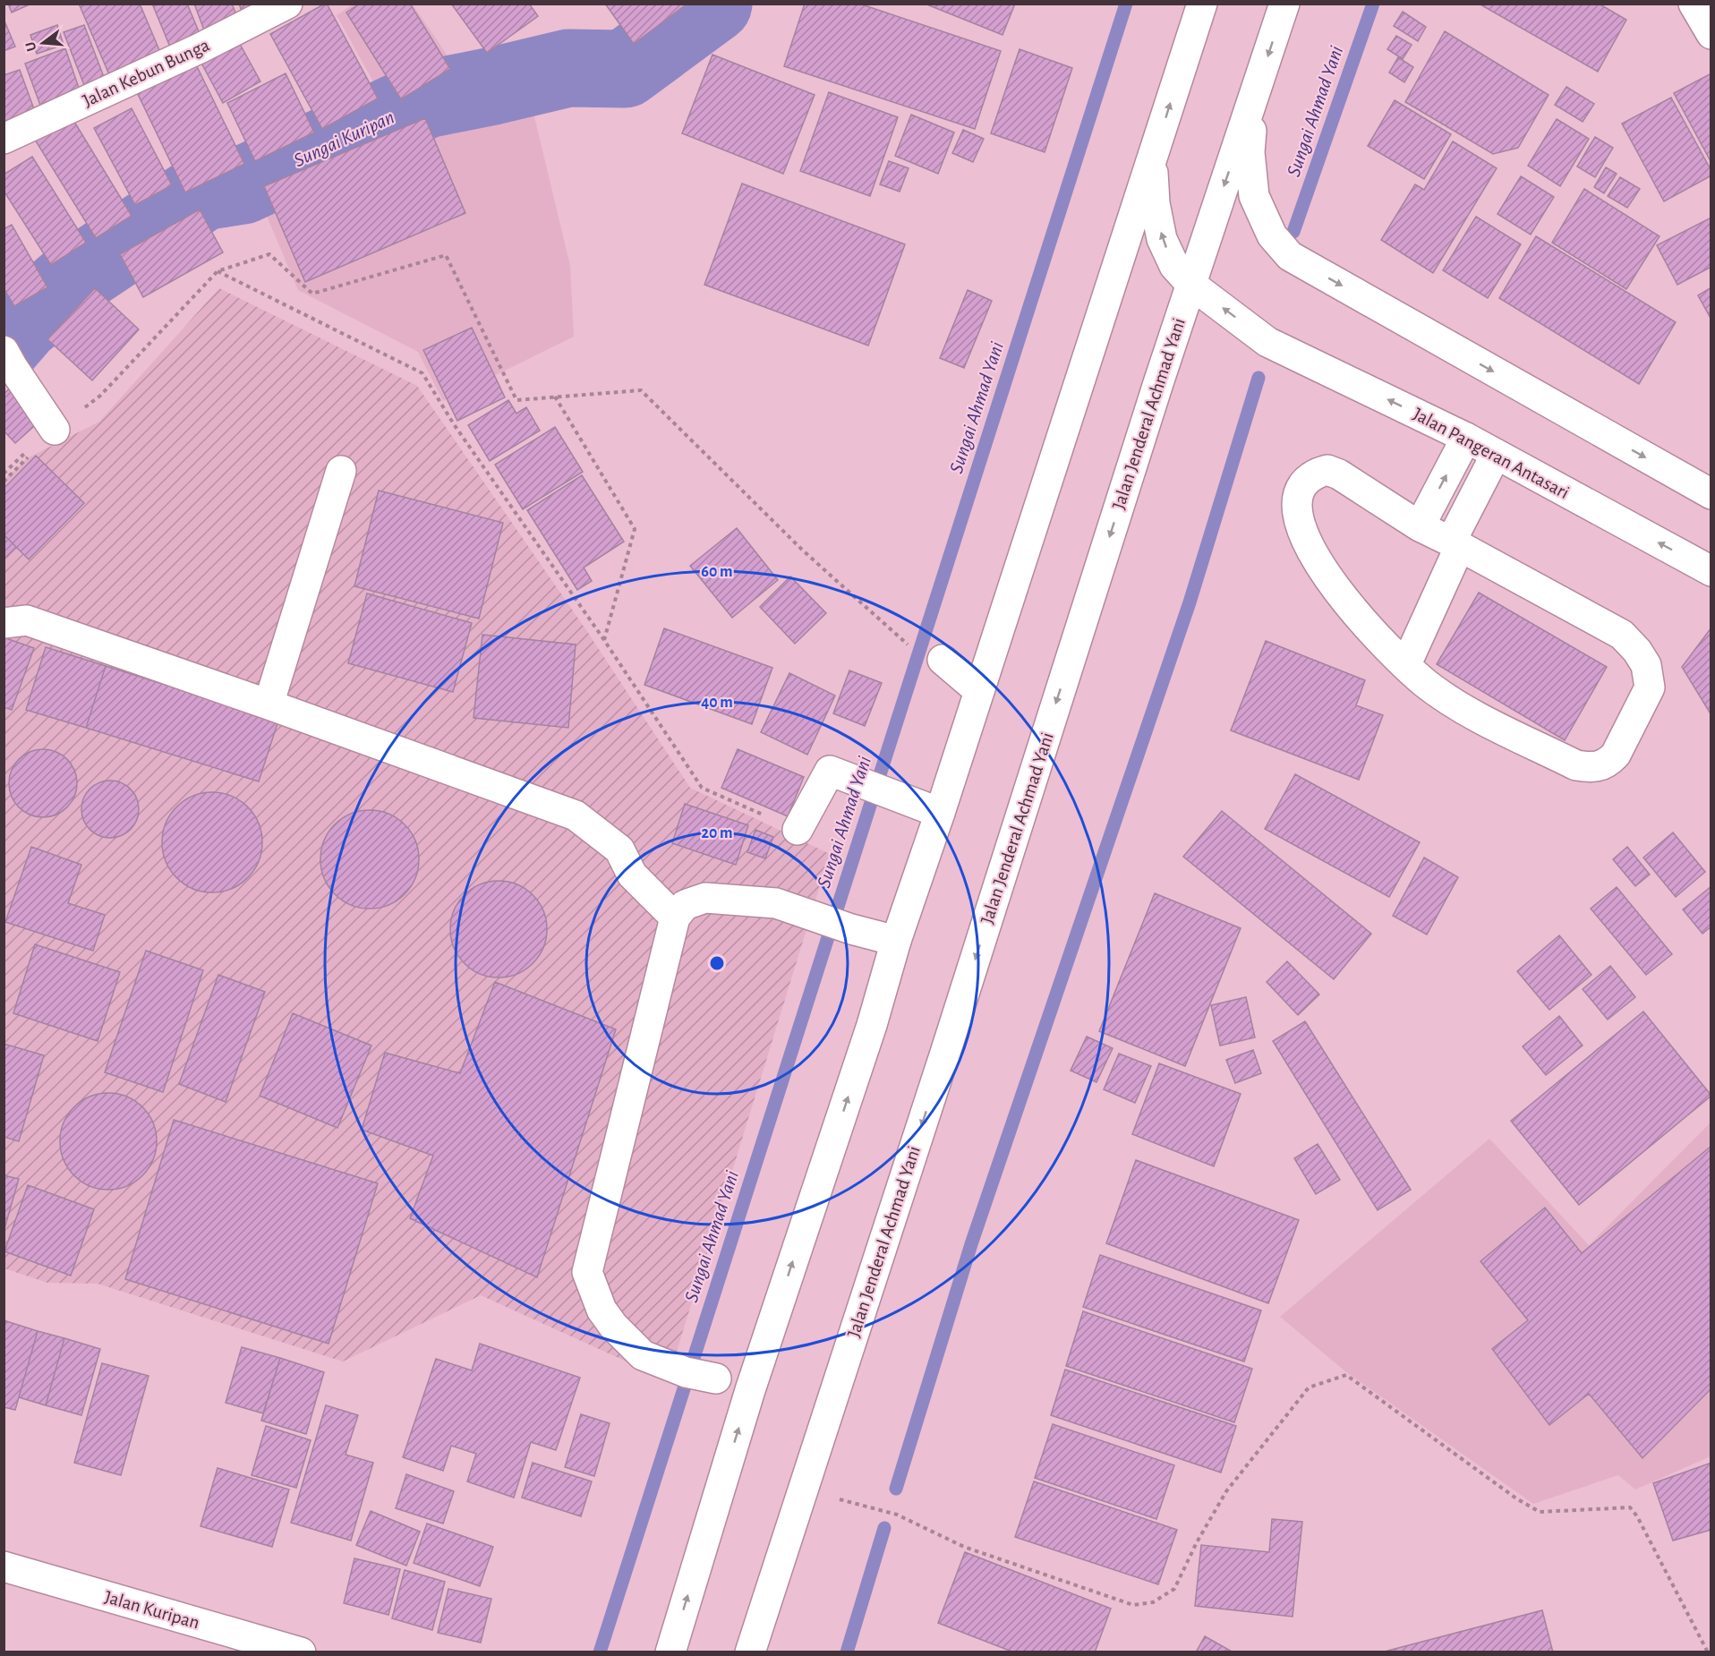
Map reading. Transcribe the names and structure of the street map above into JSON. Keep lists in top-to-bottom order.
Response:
{
  "streets": {
    "main road": [
      "Jalan Kebun Bunga",
      "Jalan Jenderal Achmad Yani",
      "Jalan Pangeran Antasari",
      "Jalan Kuripan"
    ]
  },
  "crossings": [
    ["Jalan Jenderal Achmad Yani", "Jalan Pangeran Antasari"]
  ],
  "water": ["Sungai Ahmad Yani", "Sungai Kuripan"],
  "north": "left",
  "rings": ["60 m", "40 m", "20 m"]
}
